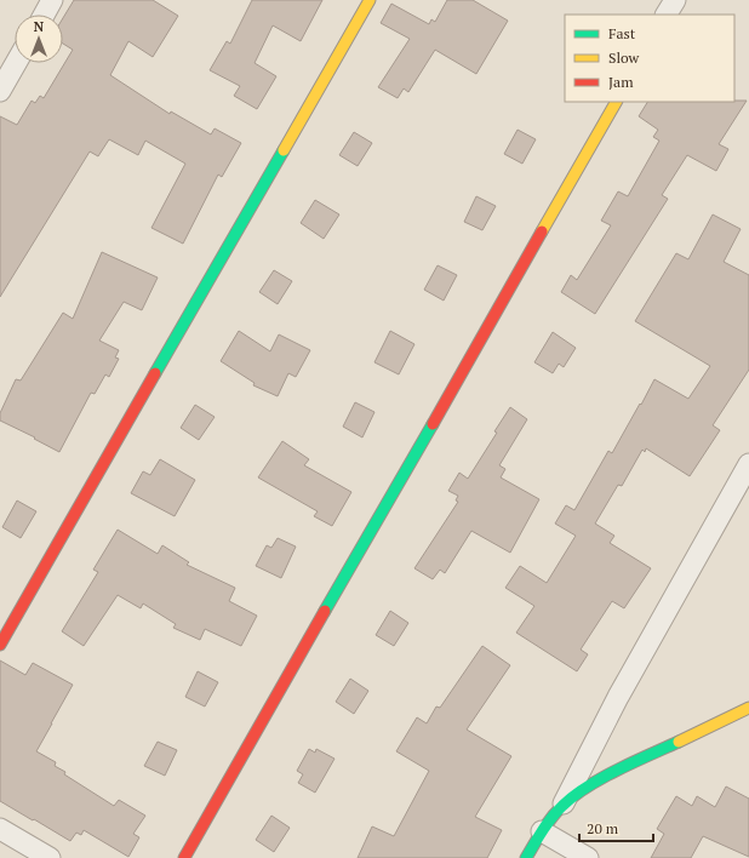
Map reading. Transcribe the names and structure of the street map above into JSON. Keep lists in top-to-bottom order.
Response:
{
  "legend": ["Fast", "Slow", "Jam"],
  "scale_bar": "20 m",
  "north": "top"
}
